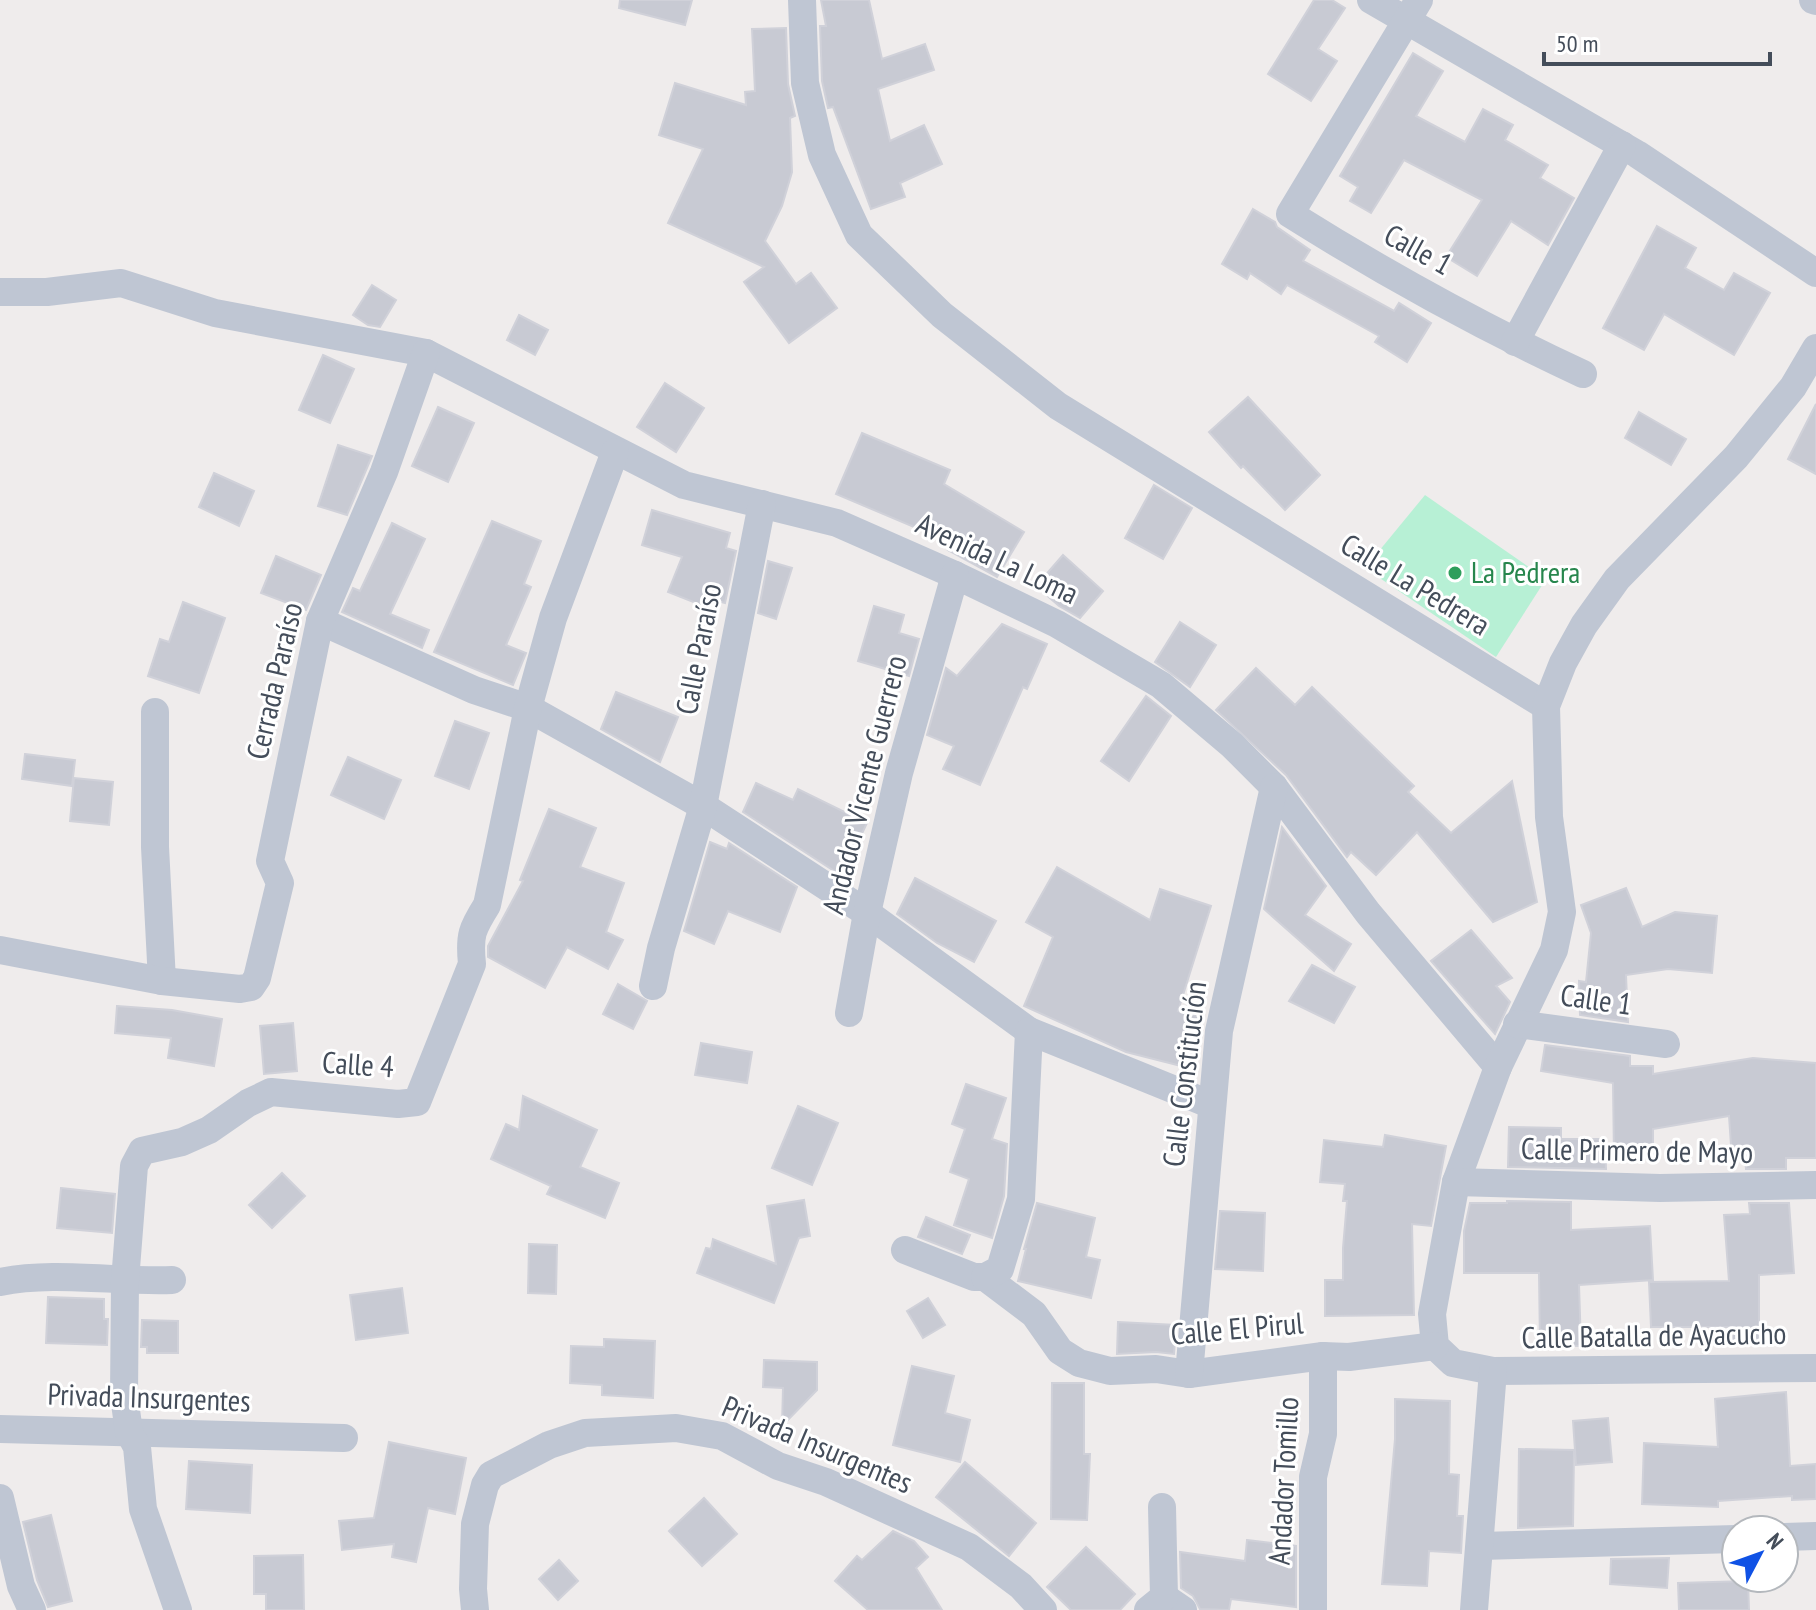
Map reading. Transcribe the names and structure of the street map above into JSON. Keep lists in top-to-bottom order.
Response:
{
  "streets": {
    "street": [
      "Calle 1",
      "Avenida La Loma",
      "Calle La Pedrera",
      "Calle Paraíso",
      "Cerrada Paraíso",
      "Andador Vicente Guerrero",
      "Calle 4",
      "Calle Constitución",
      "Calle Primero de Mayo",
      "Calle El Pirul",
      "Calle Batalla de Ayacucho",
      "Privada Insurgentes",
      "Andador Tomillo"
    ]
  },
  "crossings": [
    ["Avenida La Loma", "Calle Paraíso"],
    ["Avenida La Loma", "Cerrada Paraíso"],
    ["Avenida La Loma", "Andador Vicente Guerrero"],
    ["Avenida La Loma", "Calle 4"],
    ["Avenida La Loma", "Calle Constitución"],
    ["Calle 4", "Privada Insurgentes"],
    ["Calle Constitución", "Calle El Pirul"],
    ["Calle El Pirul", "Andador Tomillo"]
  ],
  "places": ["La Pedrera"],
  "scale_bar": "50 m",
  "north": "top right"
}
